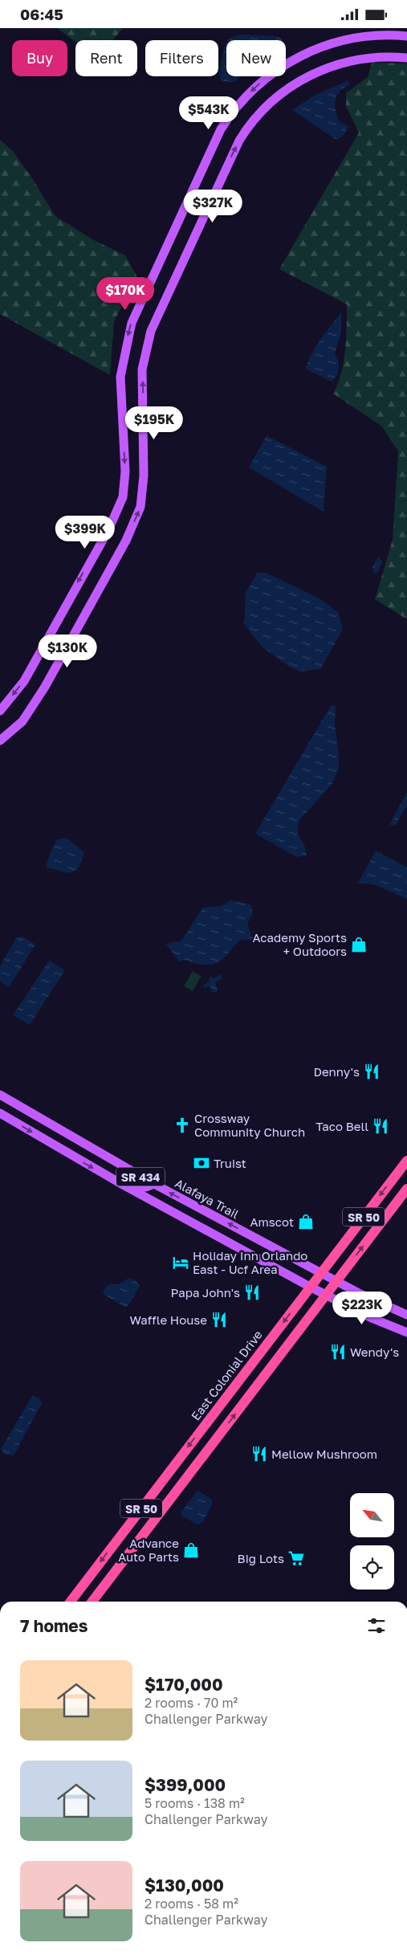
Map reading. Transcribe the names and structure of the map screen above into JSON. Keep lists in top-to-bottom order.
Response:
{
  "streets": {
    "highway": ["SR 50", "East Colonial Drive"],
    "main road": ["SR 434", "Alafaya Trail"]
  },
  "crossings": [
    ["SR 434", "SR 50"],
    ["SR 434", "East Colonial Drive"],
    ["Alafaya Trail", "SR 50"],
    ["Alafaya Trail", "East Colonial Drive"]
  ],
  "places": {
    "shop": ["Academy Sports + Outdoors", "Amscot", "Advance Auto Parts"],
    "restaurant": [
      "Denny's",
      "Taco Bell",
      "Papa John's",
      "Waffle House",
      "Wendy's",
      "Mellow Mushroom"
    ],
    "church": ["Crossway Community Church"],
    "bank": ["Truist"],
    "hotel": ["Holiday Inn Orlando East - Ucf Area"],
    "supermarket": ["Big Lots"]
  },
  "north": "top left",
  "page": {
    "status": "06:45",
    "chip": [
      "Buy",
      "Rent",
      "Filters",
      "New"
    ],
    "price": [
      "$543K",
      "$327K",
      "$170K",
      "$195K",
      "$399K",
      "$130K",
      "$223K"
    ],
    "heading": "7 homes",
    "list": [
      {
        "name": "$170,000",
        "note": "2 rooms · 70 m² · Challenger Parkway"
      },
      {
        "name": "$399,000",
        "note": "5 rooms · 138 m² · Challenger Parkway"
      },
      {
        "name": "$130,000",
        "note": "2 rooms · 58 m² · Challenger Parkway"
      }
    ]
  }
}
